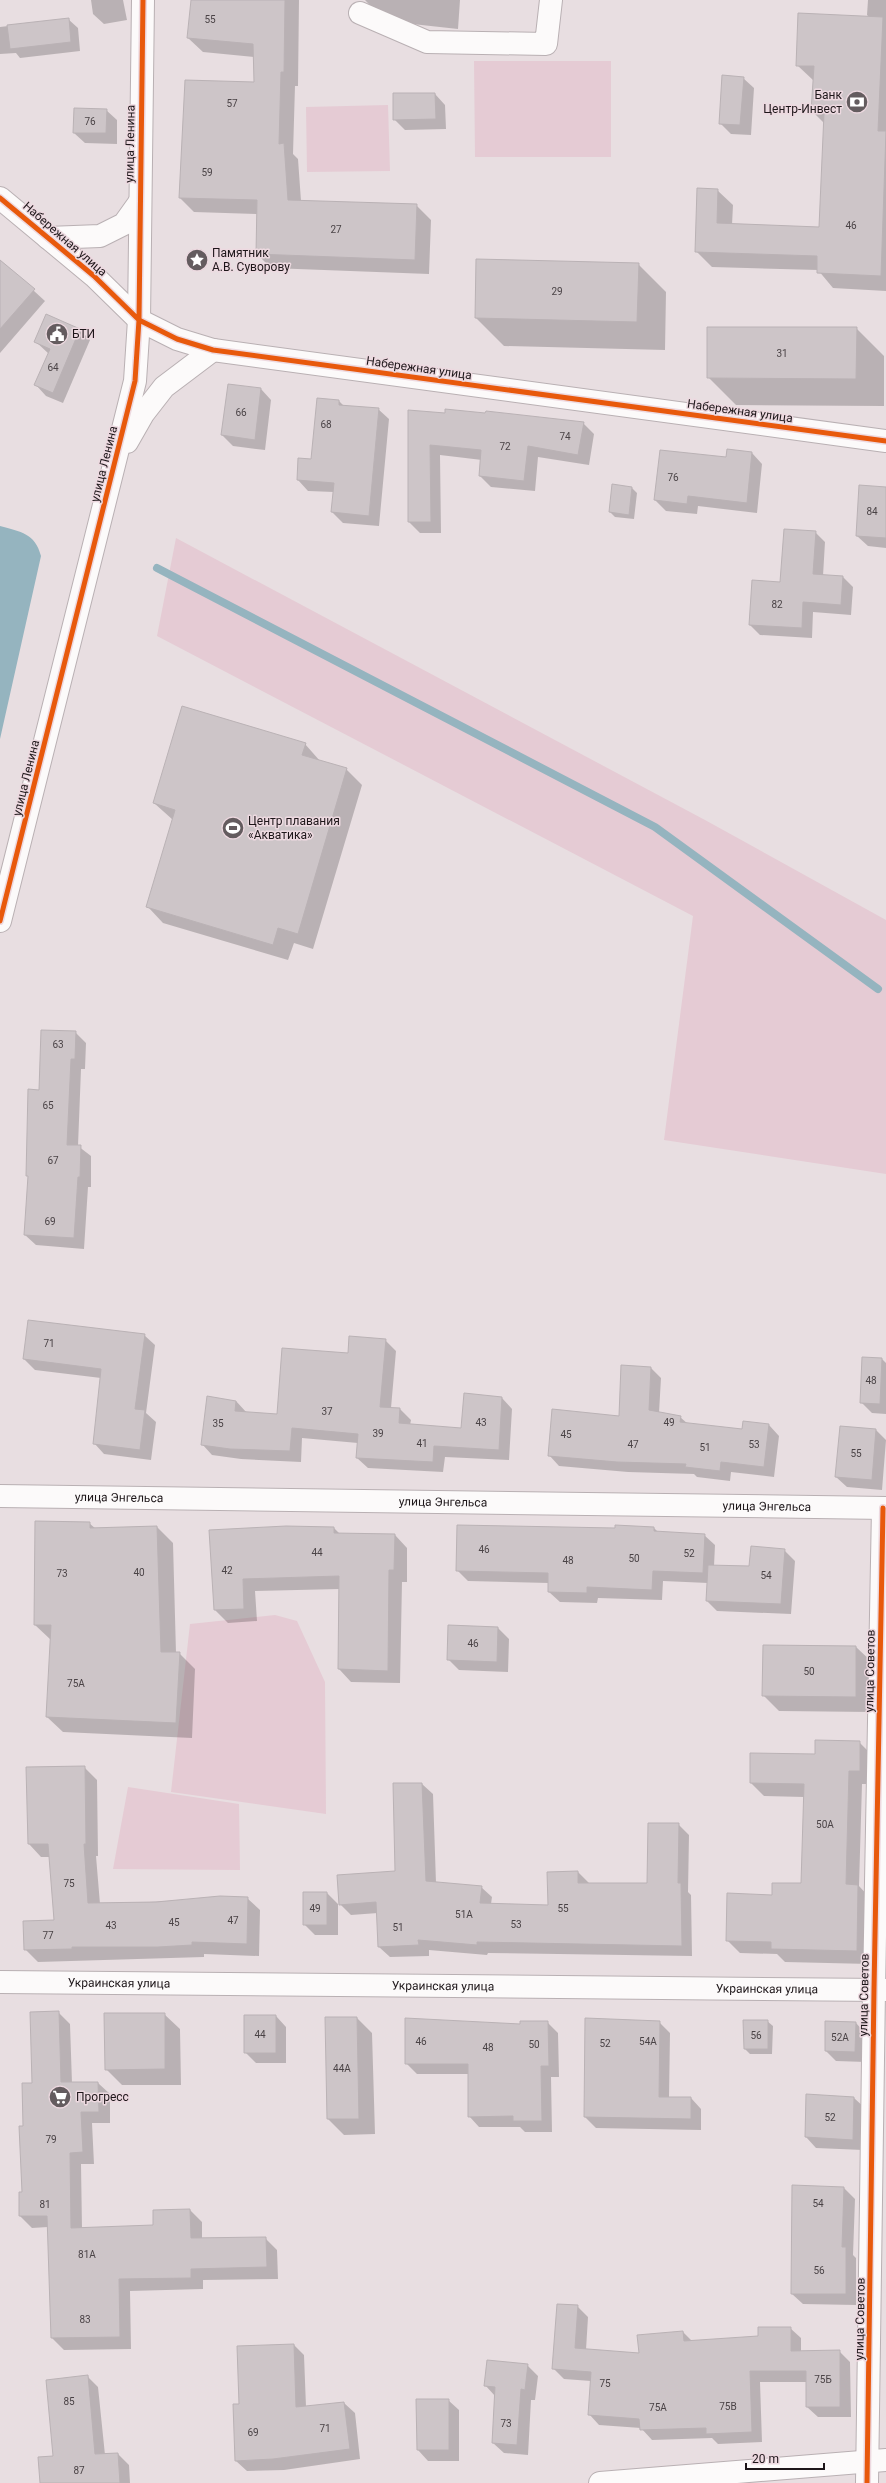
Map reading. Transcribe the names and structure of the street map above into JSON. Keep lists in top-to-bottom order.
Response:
{
  "streets": {
    "street": [
      "улица Ленина",
      "Набережная улица",
      "улица Энгельса",
      "улица Советов",
      "Украинская улица"
    ]
  },
  "crossings": [
    ["улица Ленина", "Набережная улица"],
    ["улица Энгельса", "улица Советов"],
    ["улица Советов", "Украинская улица"]
  ],
  "places": {
    "bank": ["Банк Центр-Инвест"],
    "place": ["Памятник А.В. Суворову"],
    "public building": ["БТИ"],
    "sports": ["Центр плавания «Акватика»"],
    "supermarket": ["Прогресс"]
  },
  "house_numbers": [
    "55",
    "57",
    "76",
    "59",
    "46",
    "27",
    "29",
    "31",
    "64",
    "66",
    "68",
    "74",
    "72",
    "76",
    "84",
    "82",
    "63",
    "65",
    "67",
    "69",
    "71",
    "48",
    "37",
    "43",
    "49",
    "35",
    "39",
    "45",
    "41",
    "47",
    "53",
    "51",
    "55",
    "46",
    "44",
    "52",
    "50",
    "48",
    "42",
    "40",
    "73",
    "54",
    "46",
    "50",
    "75А",
    "50А",
    "75",
    "49",
    "55",
    "51А",
    "47",
    "45",
    "53",
    "43",
    "51",
    "77",
    "44",
    "56",
    "52А",
    "46",
    "54А",
    "52",
    "50",
    "48",
    "44А",
    "52",
    "79",
    "54",
    "81",
    "81А",
    "56",
    "83",
    "75Б",
    "75",
    "85",
    "75В",
    "75А",
    "73",
    "71",
    "69",
    "87"
  ],
  "scale_bar": "20 m"
}
